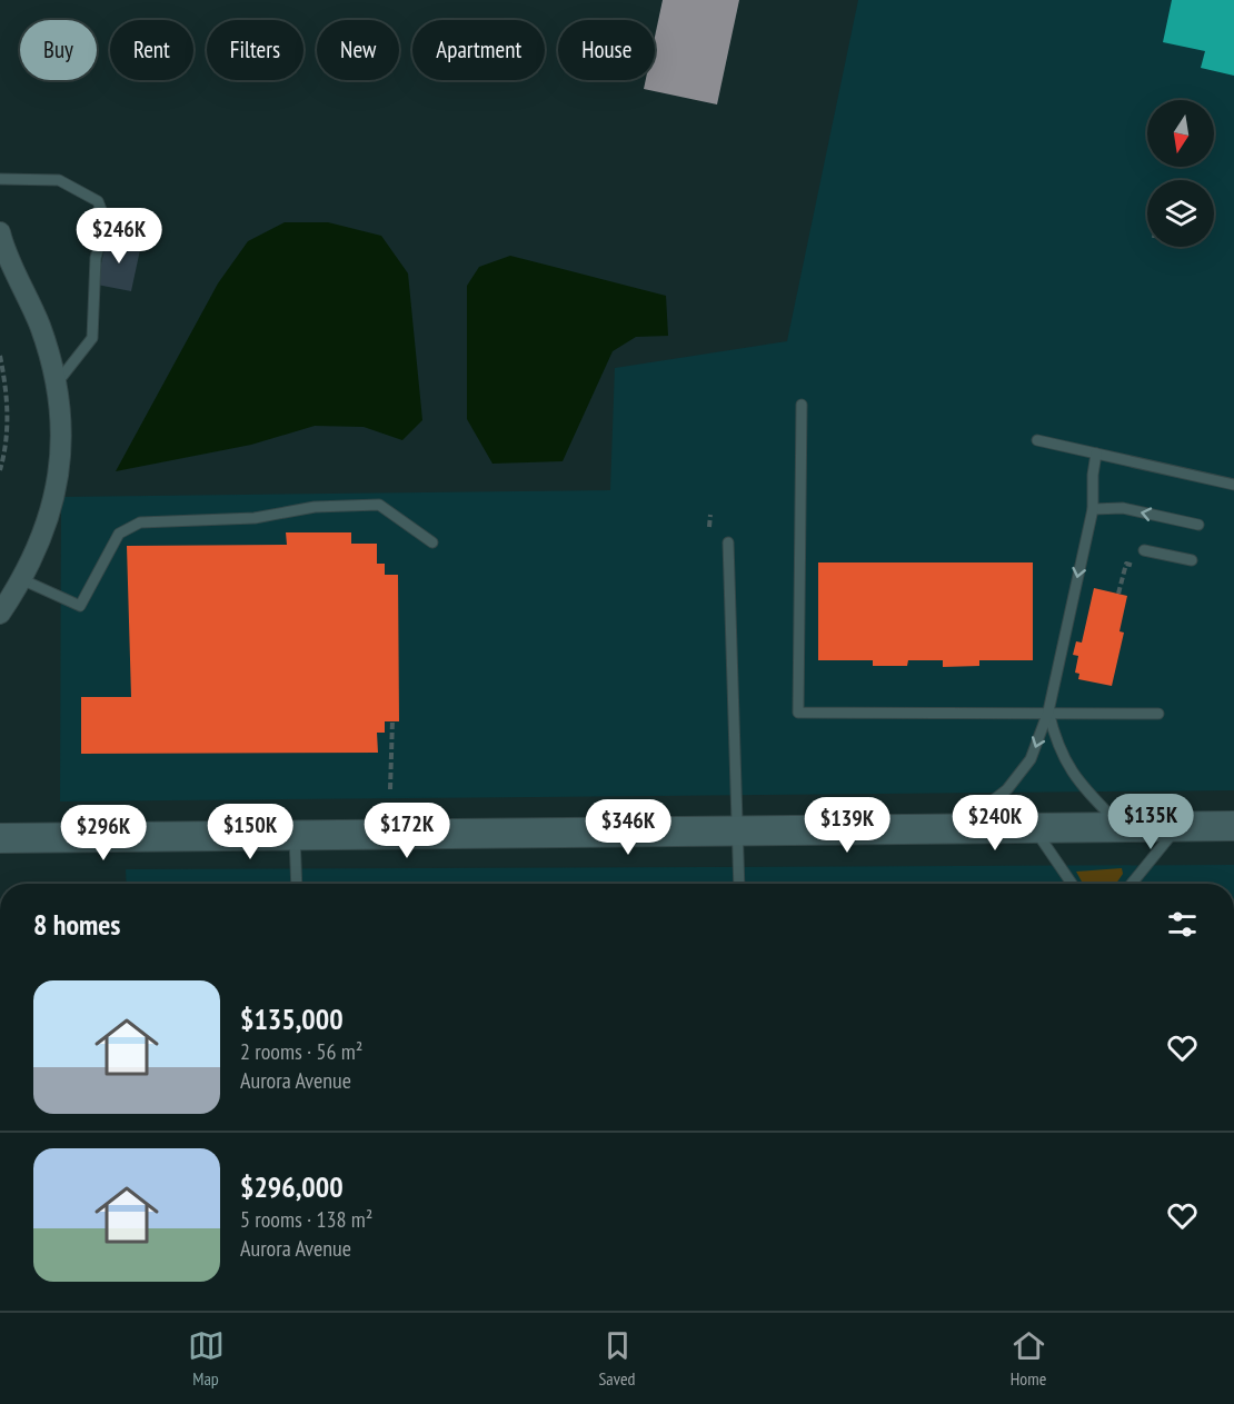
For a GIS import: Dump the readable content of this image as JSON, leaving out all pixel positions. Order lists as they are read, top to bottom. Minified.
{"north":"bottom","page":{"chip":["Buy","Rent","Filters","New","Apartment","House"],"price":["$246K","$135K","$240K","$139K","$346K","$172K","$150K","$296K"],"heading":"8 homes","list":[{"name":"$135,000","note":"2 rooms · 56 m² · Aurora Avenue"},{"name":"$296,000","note":"5 rooms · 138 m² · Aurora Avenue"}],"tabs":["Map","Saved","Home"]}}
